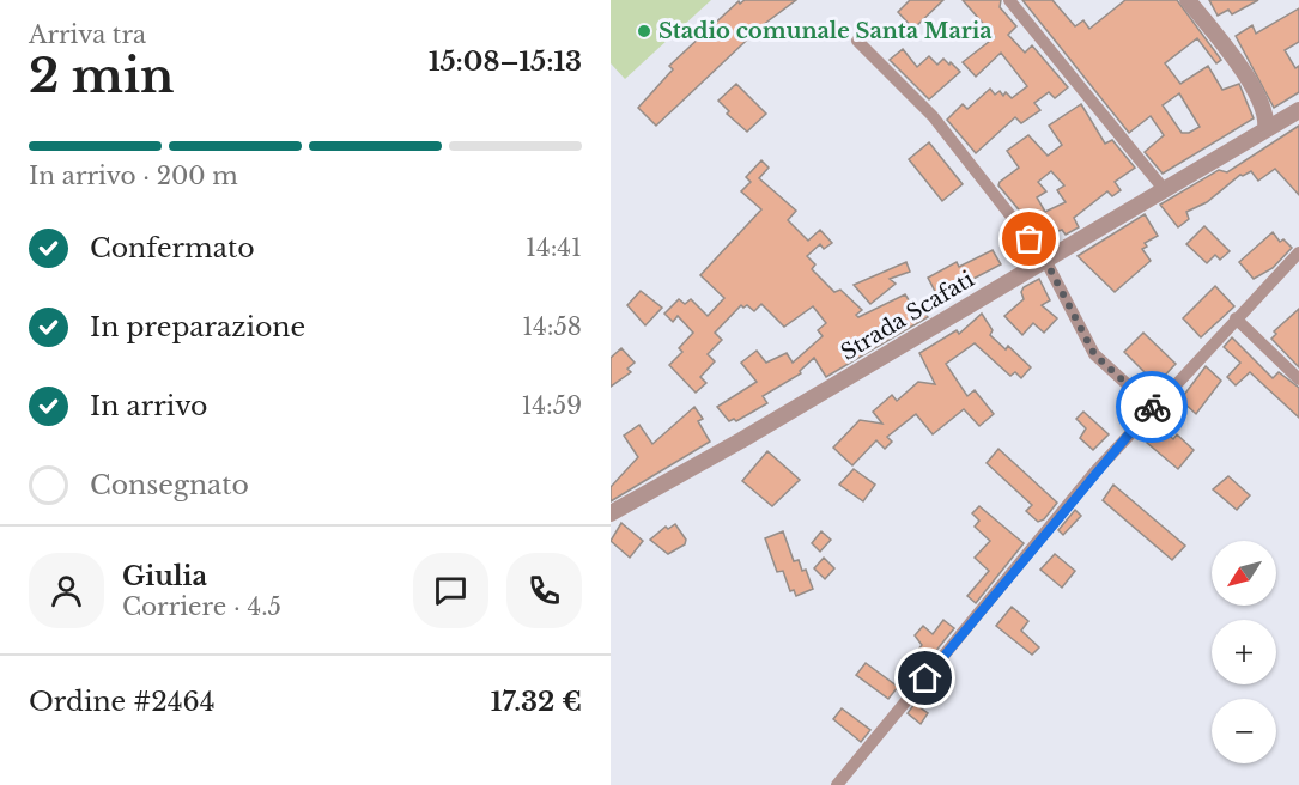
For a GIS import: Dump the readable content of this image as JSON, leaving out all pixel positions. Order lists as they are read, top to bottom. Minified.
{"streets":{"street":["Strada Scafati"]},"places":["Stadio comunale Santa Maria"],"north":"bottom left","page":{"heading":["2 min","Arriva tra","15:08–15:13"],"panel":["Giulia","Corriere · 4.5","Ordine #2464","17.32 €"],"bar":"In arrivo · 200 m","list":[["Confermato","14:41"],["In preparazione","14:58"],["In arrivo","14:59"],"Consegnato"],"map_buttons":["+","−"]}}
